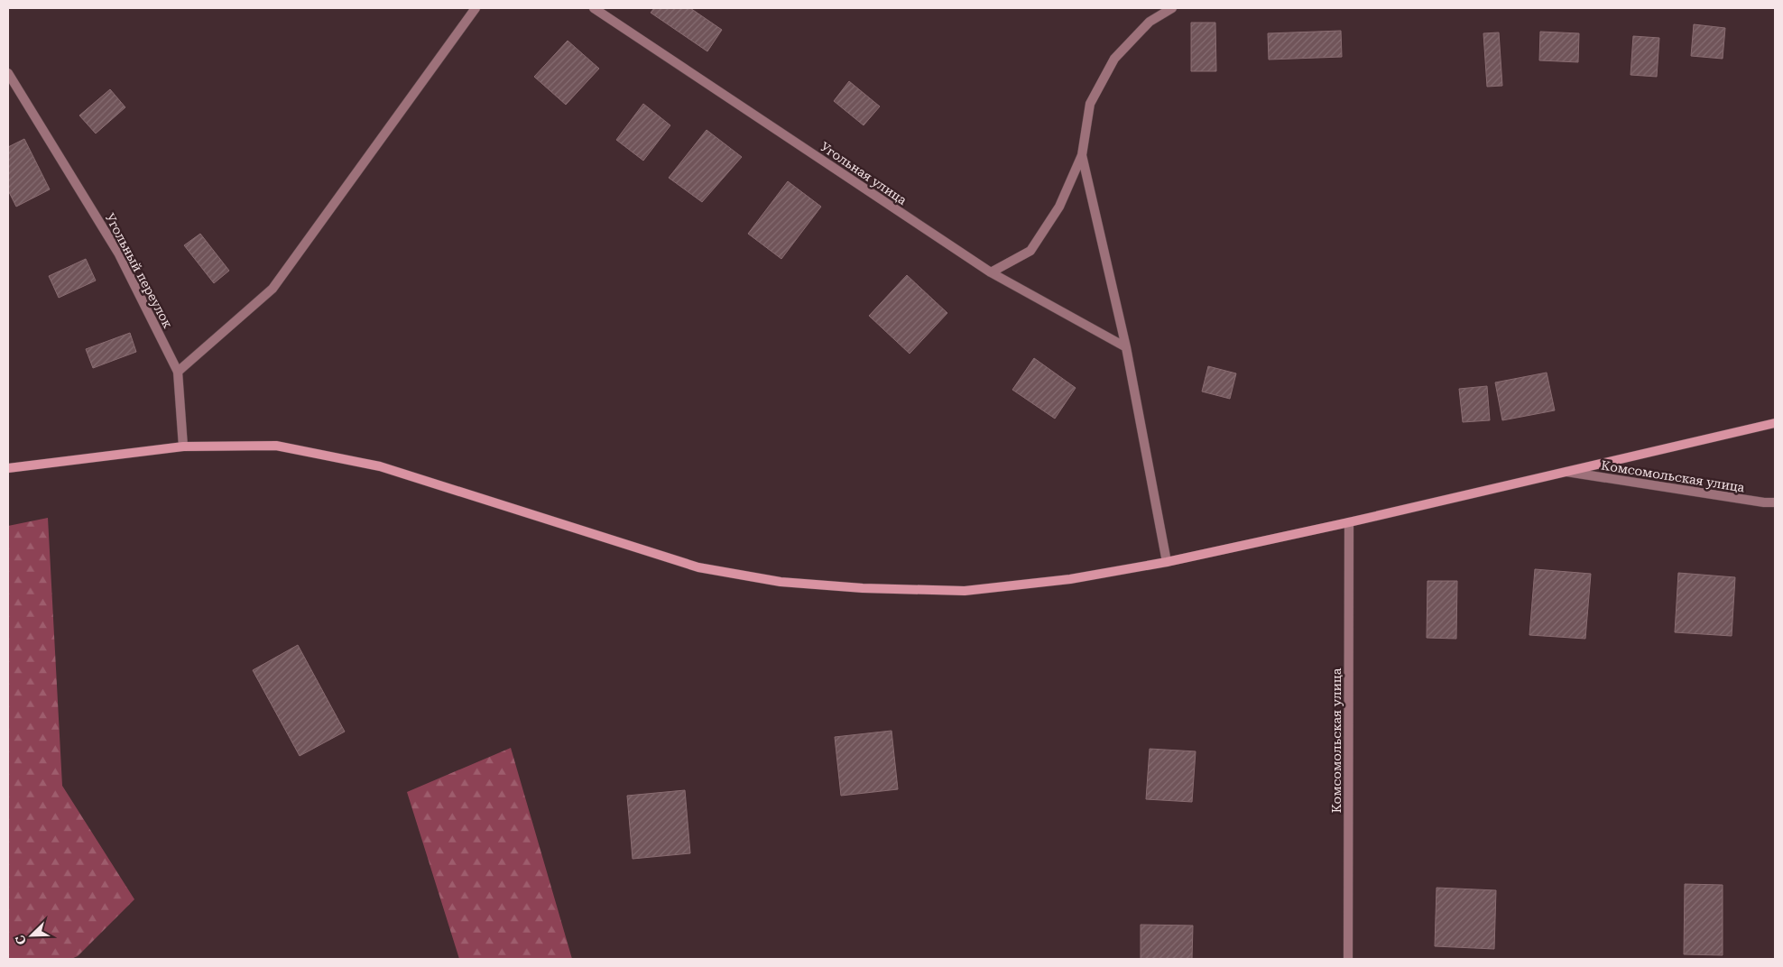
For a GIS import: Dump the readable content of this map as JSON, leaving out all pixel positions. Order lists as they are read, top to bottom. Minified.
{"streets":{"street":["Угольная улица","Угольный переулок","Комсомольская улица"]},"north":"bottom left"}
